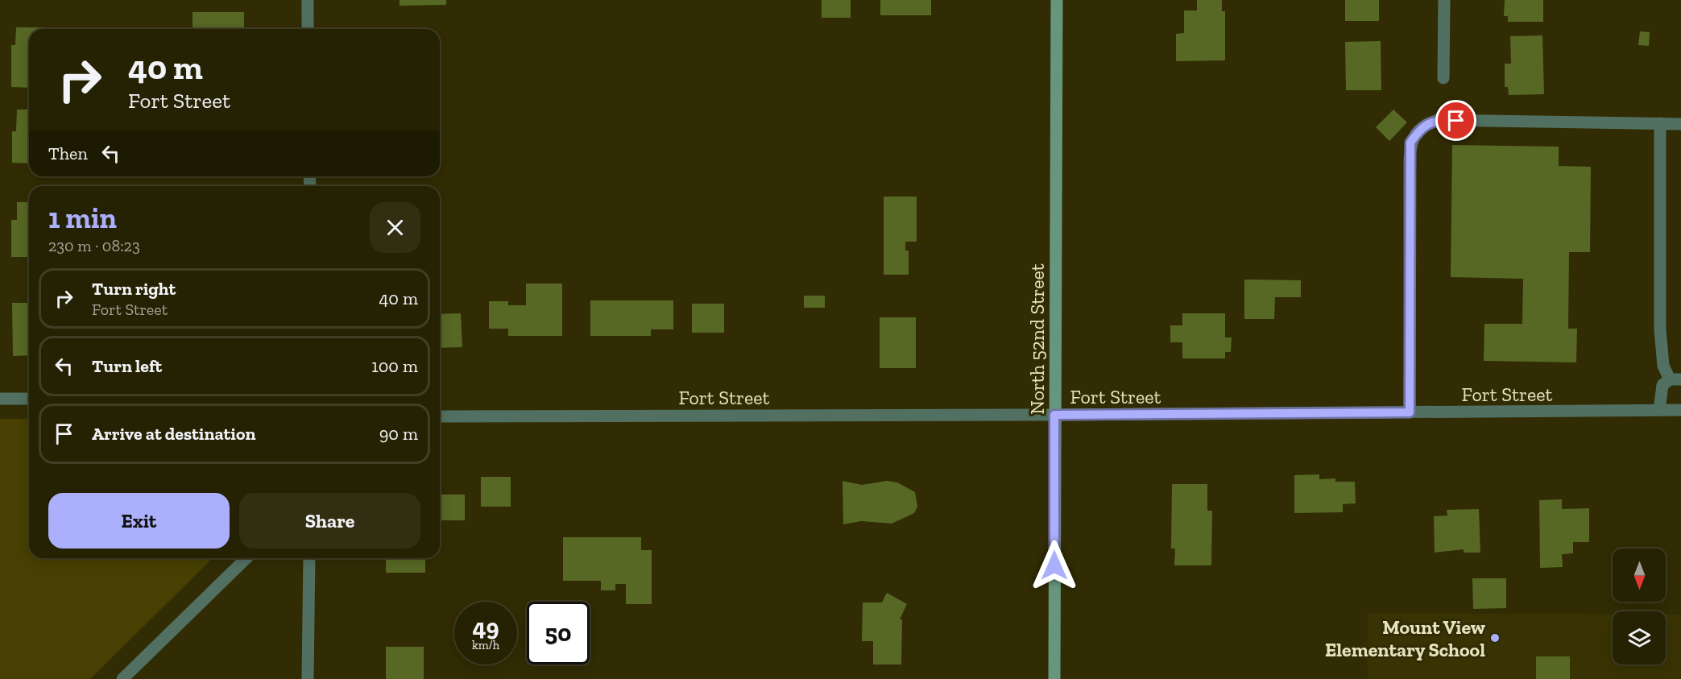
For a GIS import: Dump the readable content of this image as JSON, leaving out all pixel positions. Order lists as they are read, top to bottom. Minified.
{"streets":{"main road":["North 52nd Street"],"street":["Fort Street"]},"crossings":[["North 52nd Street","Fort Street"]],"places":["Mount View Elementary School"],"north":"bottom","page":{"turn":["40 m","Fort Street"],"then":"Then","heading":["1 min","230 m · 08:23"],"list":[{"name":"Turn right","note":"Fort Street","value":"40 m"},{"name":"Turn left","value":"100 m"},{"name":"Arrive at destination","value":"90 m"}],"buttons":["Exit","Share"],"speed":"49 km/h","limit":"50"}}
